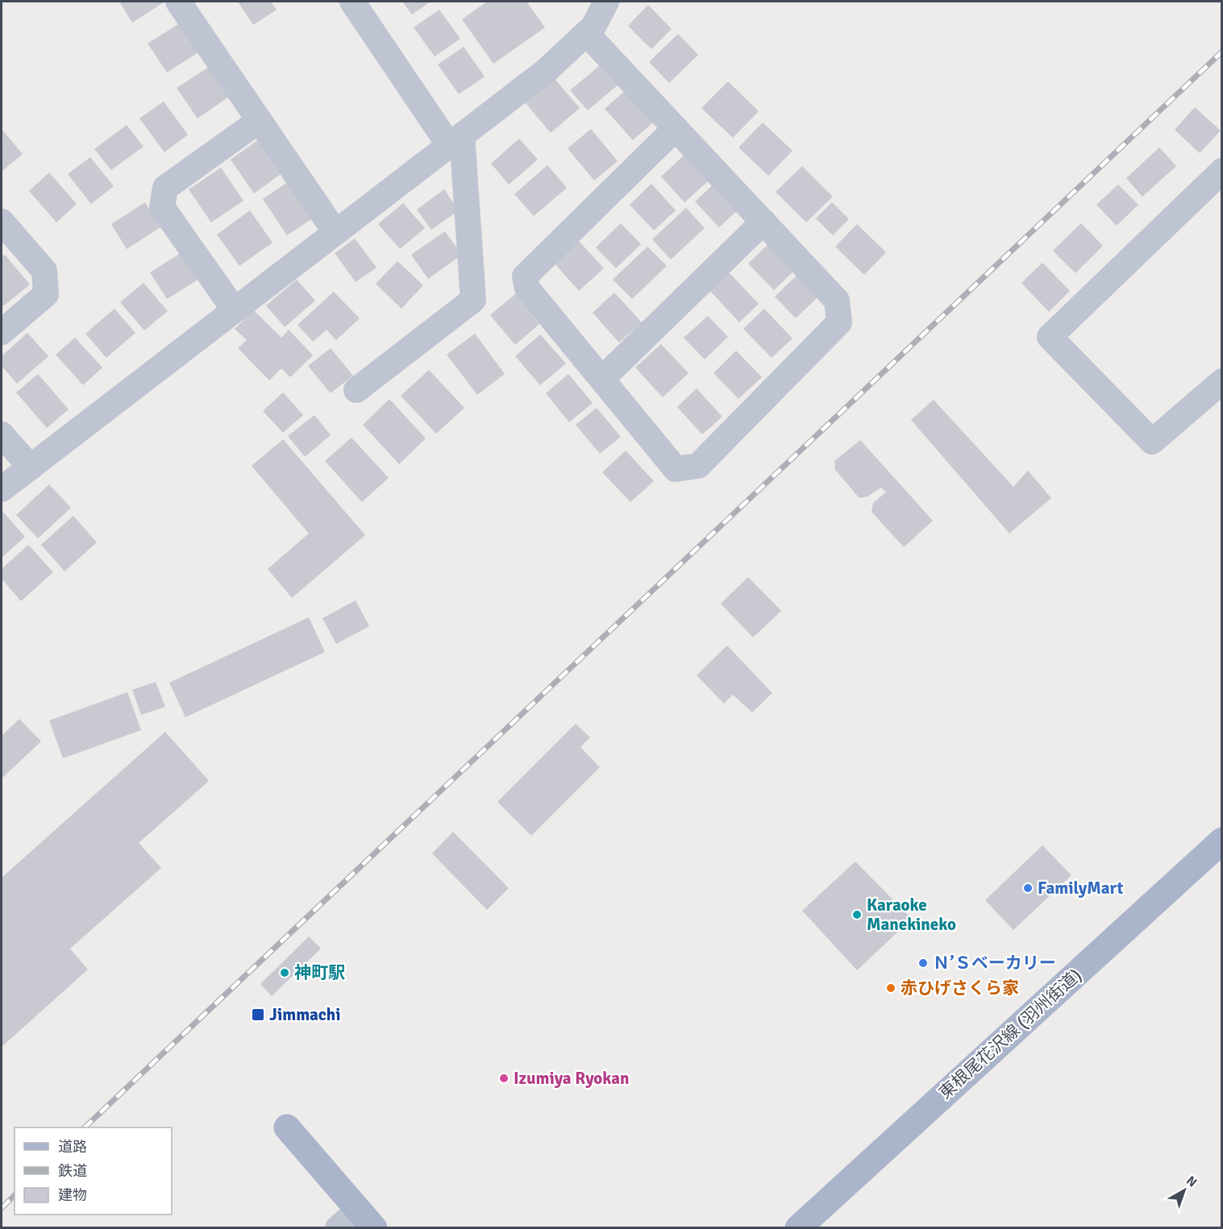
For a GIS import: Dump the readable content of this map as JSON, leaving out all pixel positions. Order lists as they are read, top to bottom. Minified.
{"streets":{"main road":["東根尾花沢線 (羽州街道)"]},"places":{"other":["FamilyMart","Karaoke Manekineko","Ｎ’Ｓベーカリー","神町駅","赤ひげさくら家","Izumiya Ryokan"],"transit":["Jimmachi"]},"legend":["道路","鉄道","建物"],"north":"top right"}
